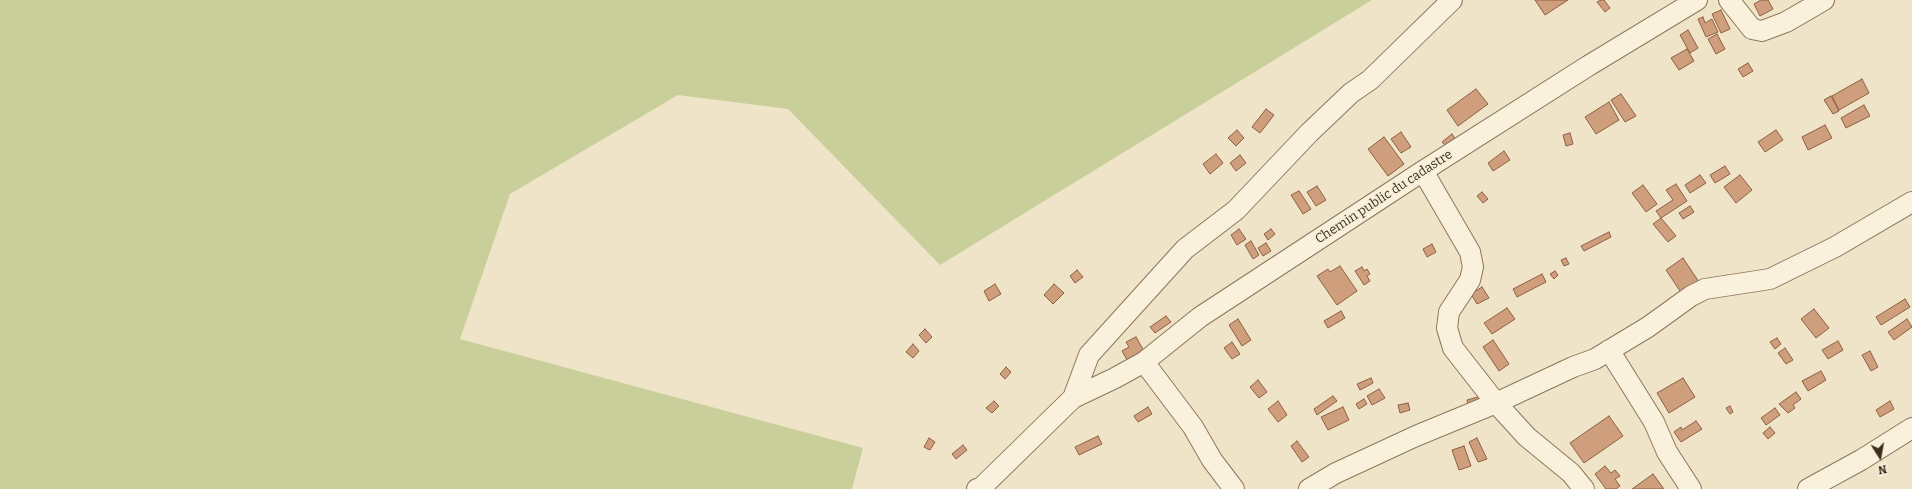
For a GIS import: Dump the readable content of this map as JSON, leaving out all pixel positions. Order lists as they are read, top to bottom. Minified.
{"streets":{"street":["Chemin public du cadastre"]},"north":"bottom"}
